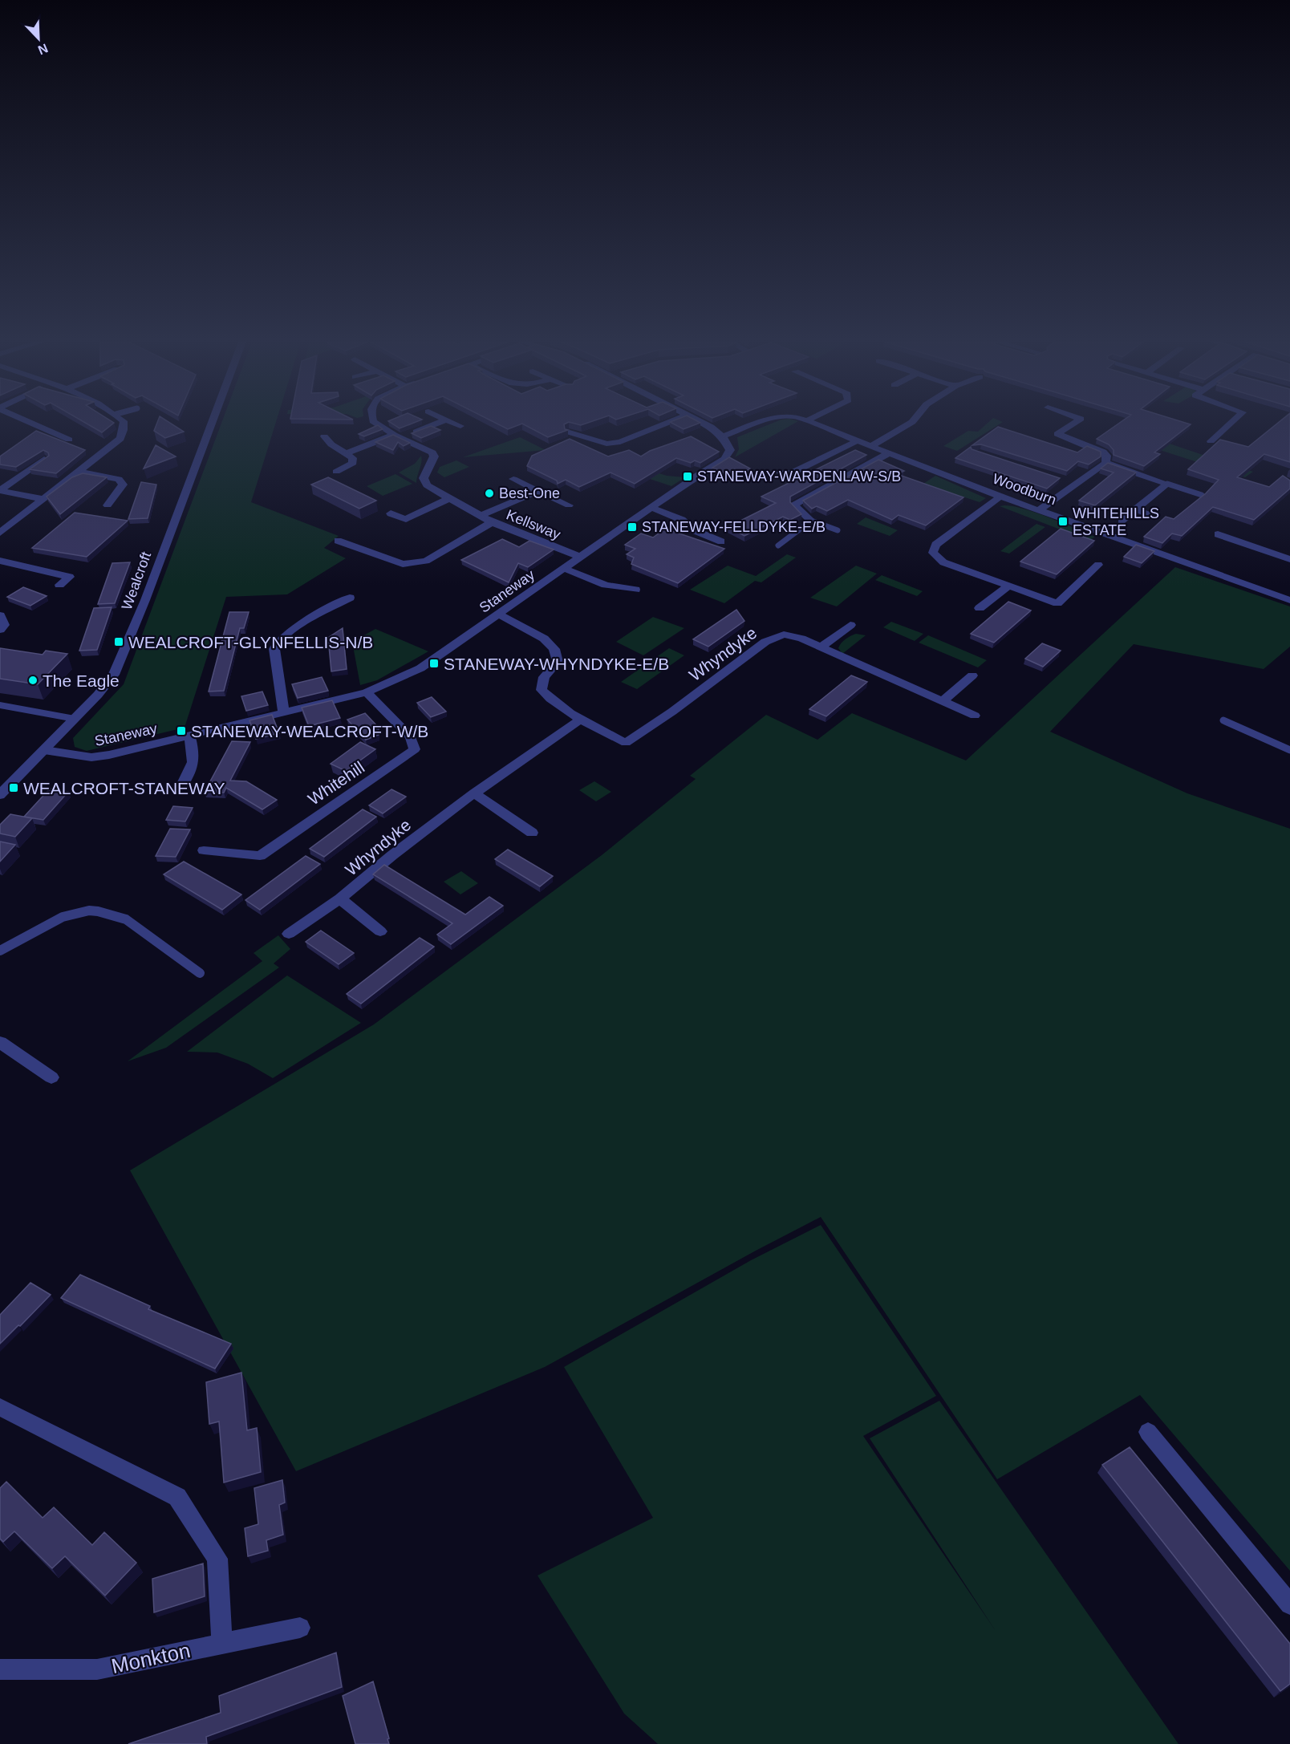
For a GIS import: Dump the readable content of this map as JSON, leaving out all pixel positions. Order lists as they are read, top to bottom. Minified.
{"streets":{"street":["Woodburn","Kellsway","Wealcroft","Staneway","Whyndyke","Whitehill","Monkton"]},"crossings":[["Woodburn","Staneway"],["Kellsway","Staneway"],["Wealcroft","Staneway"],["Staneway","Whyndyke"],["Staneway","Whitehill"]],"places":{"transit":["STANEWAY-WARDENLAW-S/B","WHITEHILLS ESTATE","STANEWAY-FELLDYKE-E/B","WEALCROFT-GLYNFELLIS-N/B","STANEWAY-WHYNDYKE-E/B","STANEWAY-WEALCROFT-W/B","WEALCROFT-STANEWAY"],"other":["Best-One","The Eagle"]},"north":"bottom right"}
